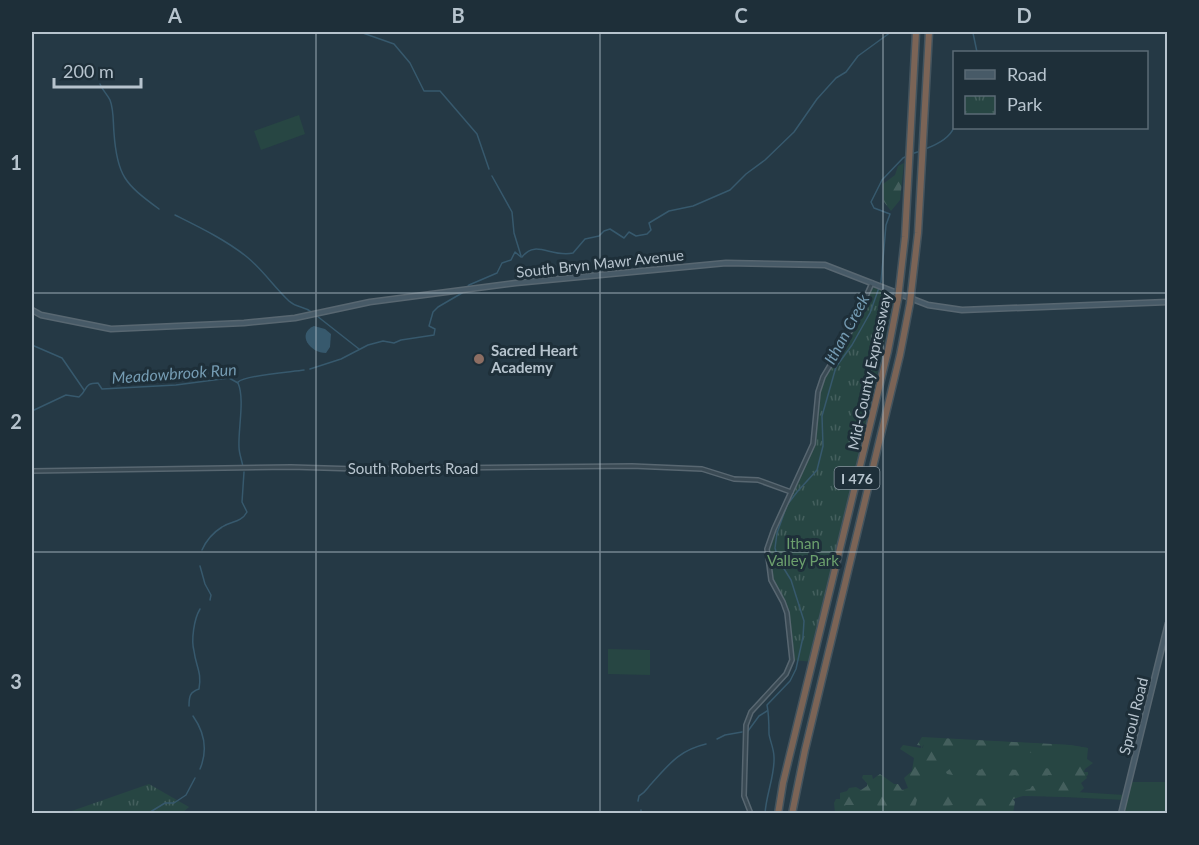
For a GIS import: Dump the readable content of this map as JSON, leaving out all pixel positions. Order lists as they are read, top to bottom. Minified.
{"streets":{"highway":["Mid-County Expressway","I 476"],"main road":["South Bryn Mawr Avenue","Sproul Road"],"street":["South Roberts Road"]},"water":["Ithan Creek","Meadowbrook Run"],"parks":["Ithan Valley Park"],"places":["Sacred Heart Academy"],"legend":["Road","Park"],"scale_bar":"200 m","grid":{"columns":["A","B","C","D"],"rows":["1","2","3"]}}
